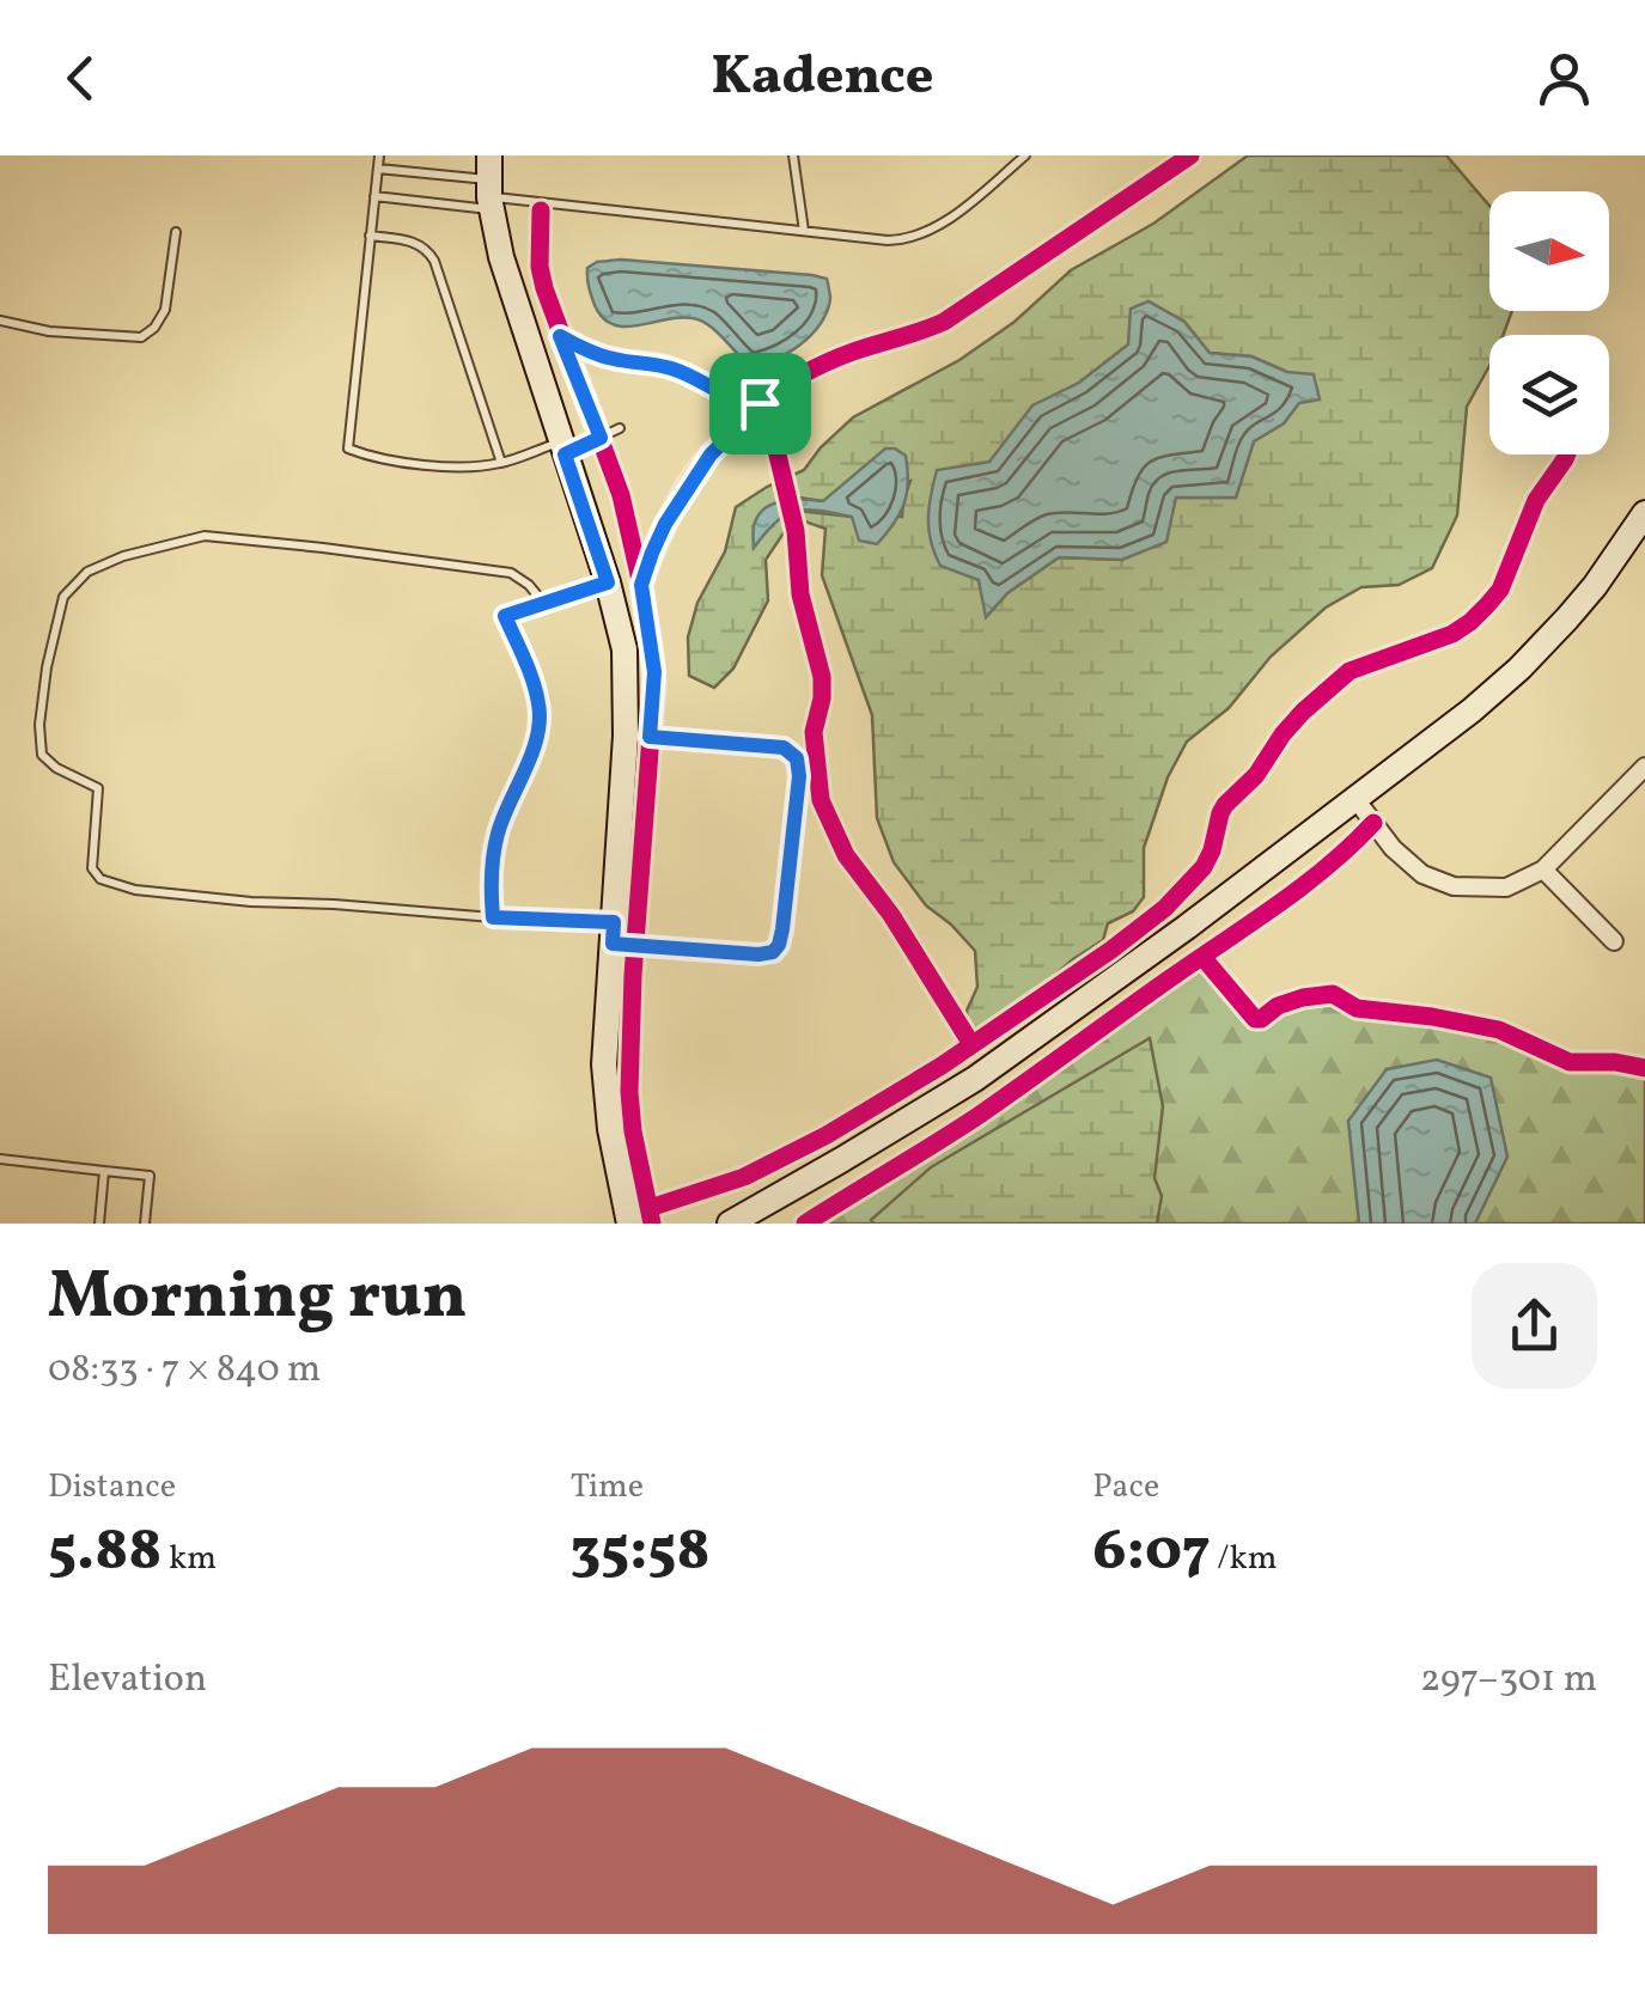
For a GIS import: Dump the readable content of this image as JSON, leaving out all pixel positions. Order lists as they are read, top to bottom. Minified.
{"north":"right","page":{"header":"Kadence","heading":["Morning run","08:33 · 7 × 840 m"],"stats":[["Distance","5.88 km"],["Time","35:58"],["Pace","6:07 /km"]],"chart":["Elevation","297–301 m"]}}
